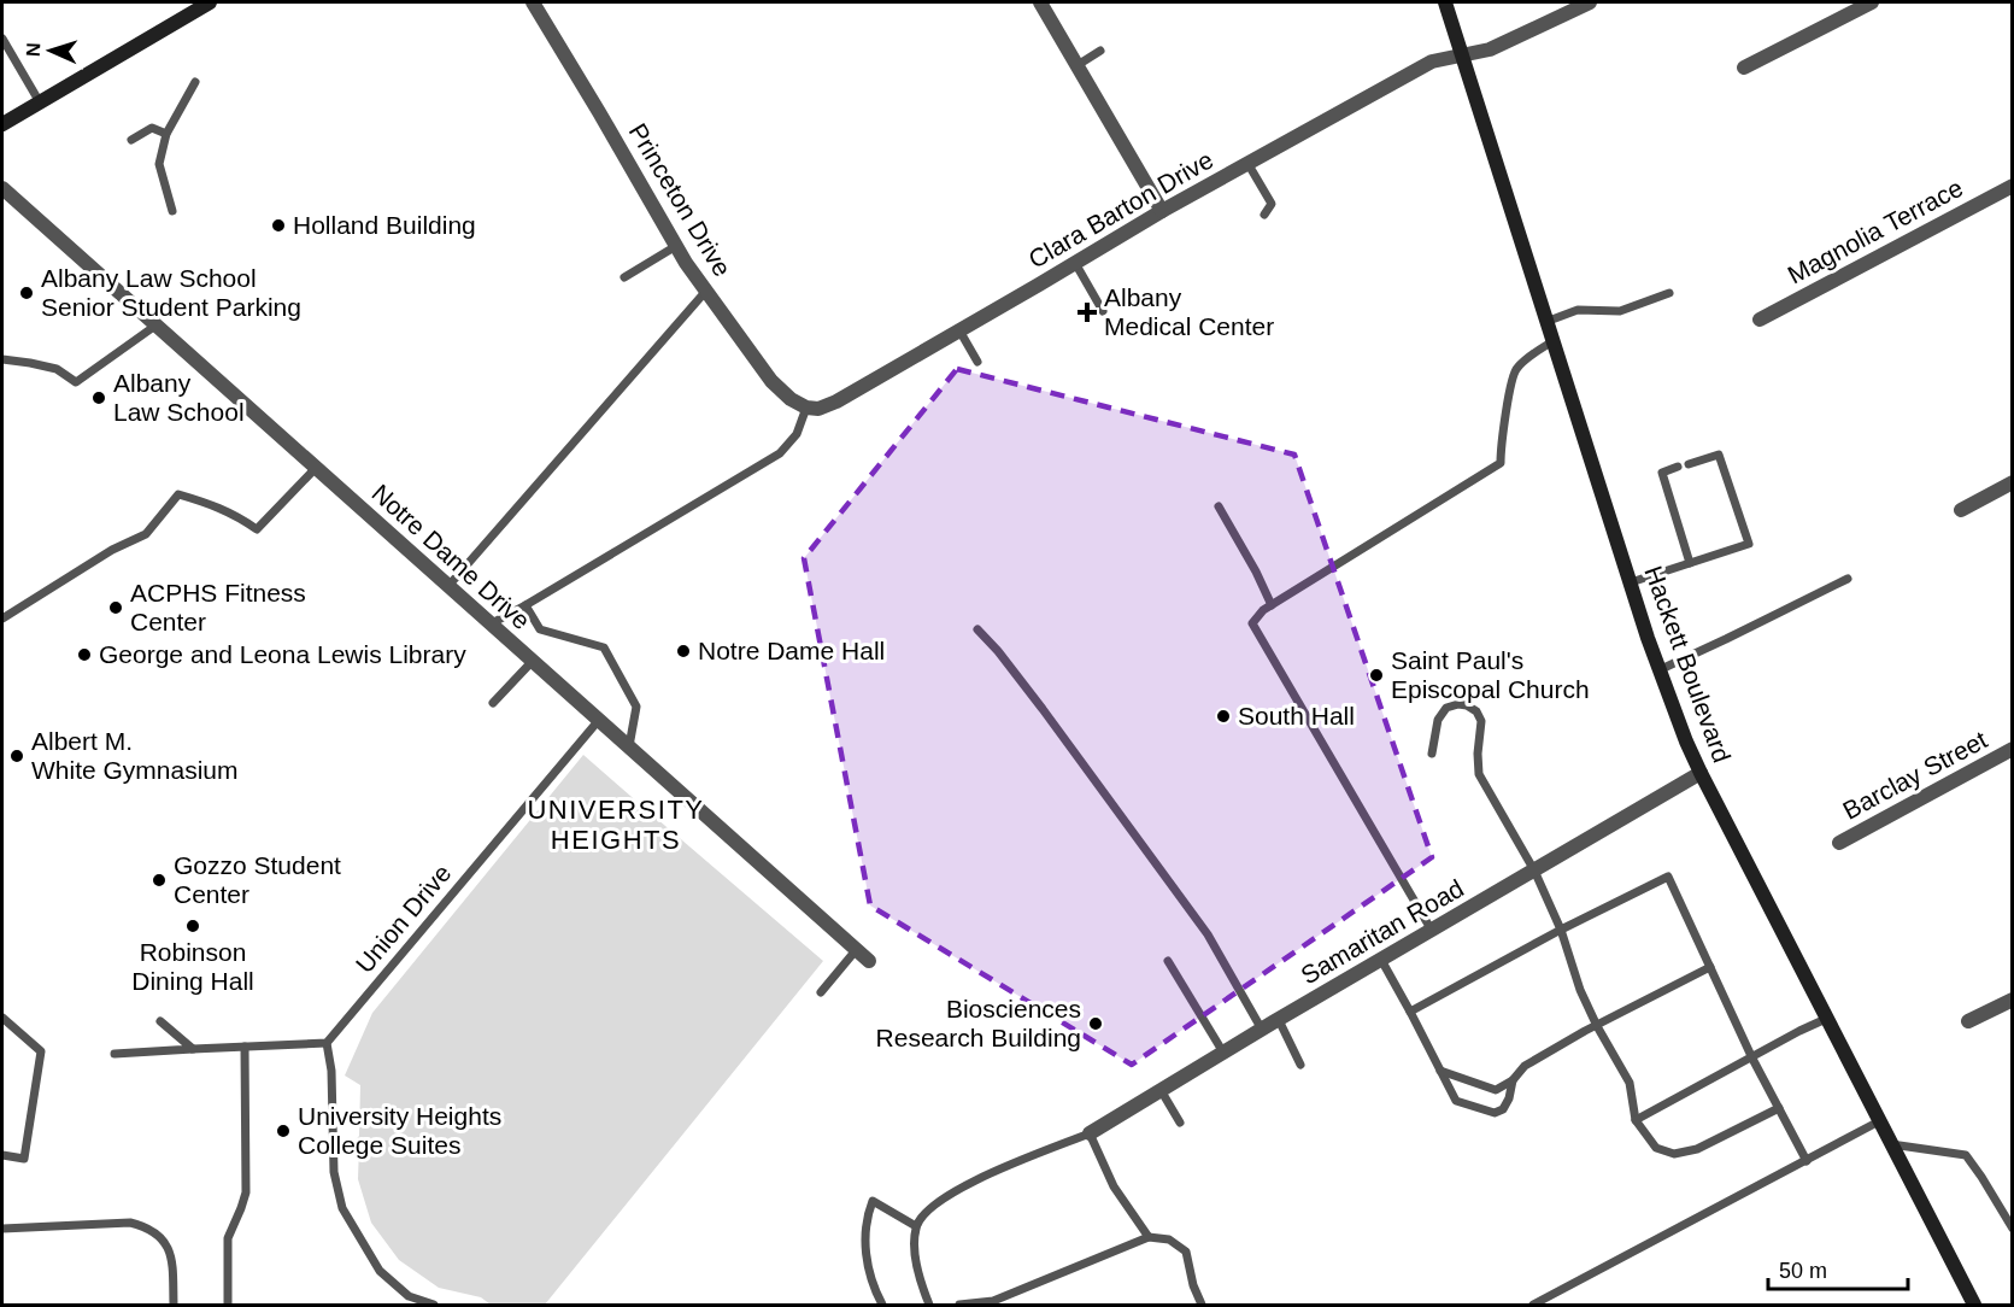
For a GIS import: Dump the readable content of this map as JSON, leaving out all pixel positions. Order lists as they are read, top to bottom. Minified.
{"streets":{"street":["Princeton Drive","Clara Barton Drive","Magnolia Terrace","Notre Dame Drive","Hackett Boulevard","Barclay Street","Samaritan Road"],"lane":["Union Drive"]},"crossings":[["Princeton Drive","Clara Barton Drive"],["Clara Barton Drive","Hackett Boulevard"],["Notre Dame Drive","Union Drive"],["Hackett Boulevard","Samaritan Road"]],"districts":["UNIVERSITY HEIGHTS"],"places":{"other":["Holland Building","Albany Law School Senior Student Parking","Albany Law School","ACPHS Fitness Center","Notre Dame Hall","George and Leona Lewis Library","Saint Paul's Episcopal Church","South Hall","Albert M. White Gymnasium","Gozzo Student Center","Robinson Dining Hall","Biosciences Research Building","University Heights College Suites"],"health":["Albany Medical Center"]},"scale_bar":"50 m","north":"left"}
